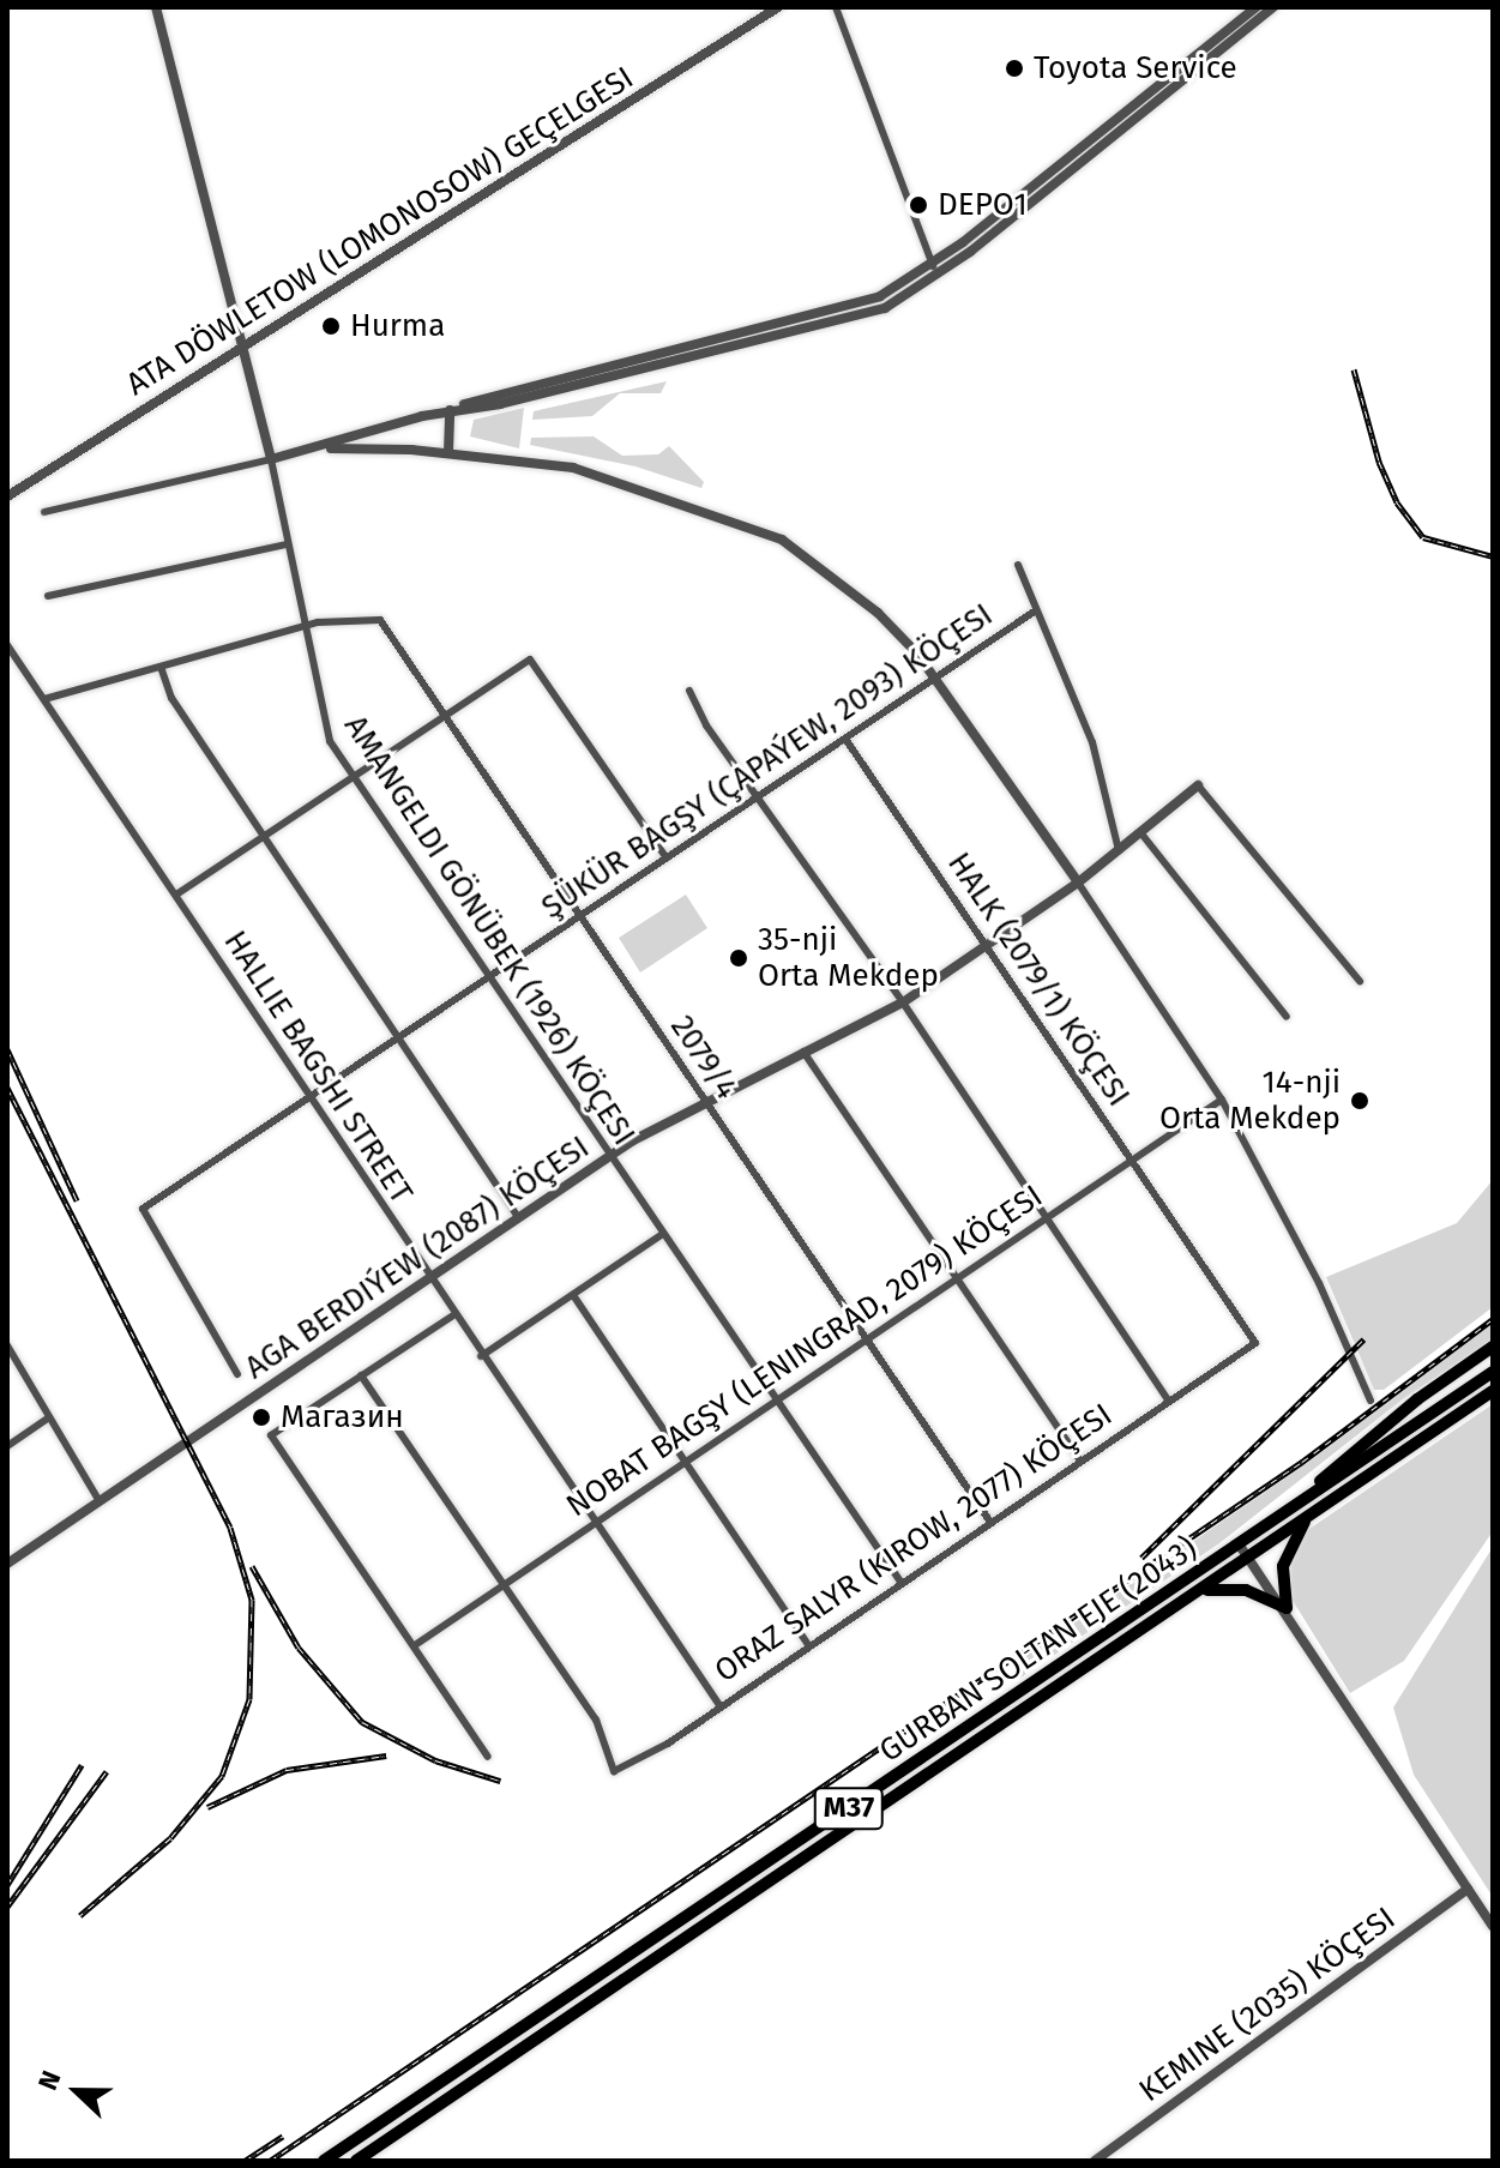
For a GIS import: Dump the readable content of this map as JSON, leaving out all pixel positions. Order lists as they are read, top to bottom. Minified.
{"streets":{"highway":["GURBAN SOLTAN EJE (2043)","M37"],"street":["ATA DÖWLETOW (LOMONOSOW) GEÇELGESI","ŞÜKÜR BAGŞY (ÇAPAÝEW, 2093) KÖÇESI","AMANGELDI GÖNÜBEK (1926) KÖÇESI","HALK (2079/1) KÖÇESI","2079/4","HALLIE BAGSHI STREET","AGA BERDIÝEW (2087) KÖÇESI","NOBAT BAGŞY (LENINGRAD, 2079) KÖÇESI","ORAZ SALYR (KIROW, 2077) KÖÇESI","KEMINE (2035) KÖÇESI"]},"crossings":[["ATA DÖWLETOW (LOMONOSOW) GEÇELGESI","AMANGELDI GÖNÜBEK (1926) KÖÇESI"],["ŞÜKÜR BAGŞY (ÇAPAÝEW, 2093) KÖÇESI","AMANGELDI GÖNÜBEK (1926) KÖÇESI"],["ŞÜKÜR BAGŞY (ÇAPAÝEW, 2093) KÖÇESI","HALK (2079/1) KÖÇESI"],["ŞÜKÜR BAGŞY (ÇAPAÝEW, 2093) KÖÇESI","2079/4"],["ŞÜKÜR BAGŞY (ÇAPAÝEW, 2093) KÖÇESI","HALLIE BAGSHI STREET"],["AMANGELDI GÖNÜBEK (1926) KÖÇESI","2079/4"],["AMANGELDI GÖNÜBEK (1926) KÖÇESI","AGA BERDIÝEW (2087) KÖÇESI"],["AMANGELDI GÖNÜBEK (1926) KÖÇESI","NOBAT BAGŞY (LENINGRAD, 2079) KÖÇESI"],["AMANGELDI GÖNÜBEK (1926) KÖÇESI","ORAZ SALYR (KIROW, 2077) KÖÇESI"],["HALK (2079/1) KÖÇESI","AGA BERDIÝEW (2087) KÖÇESI"],["HALK (2079/1) KÖÇESI","NOBAT BAGŞY (LENINGRAD, 2079) KÖÇESI"],["HALK (2079/1) KÖÇESI","ORAZ SALYR (KIROW, 2077) KÖÇESI"],["2079/4","AGA BERDIÝEW (2087) KÖÇESI"],["2079/4","NOBAT BAGŞY (LENINGRAD, 2079) KÖÇESI"],["2079/4","ORAZ SALYR (KIROW, 2077) KÖÇESI"],["HALLIE BAGSHI STREET","AGA BERDIÝEW (2087) KÖÇESI"],["HALLIE BAGSHI STREET","NOBAT BAGŞY (LENINGRAD, 2079) KÖÇESI"],["HALLIE BAGSHI STREET","ORAZ SALYR (KIROW, 2077) KÖÇESI"],["NOBAT BAGŞY (LENINGRAD, 2079) KÖÇESI","ORAZ SALYR (KIROW, 2077) KÖÇESI"]],"places":["Toyota Service","DEPO1","Hurma","35-nji Orta Mekdep","14-nji Orta Mekdep","Магазин"],"north":"left"}
